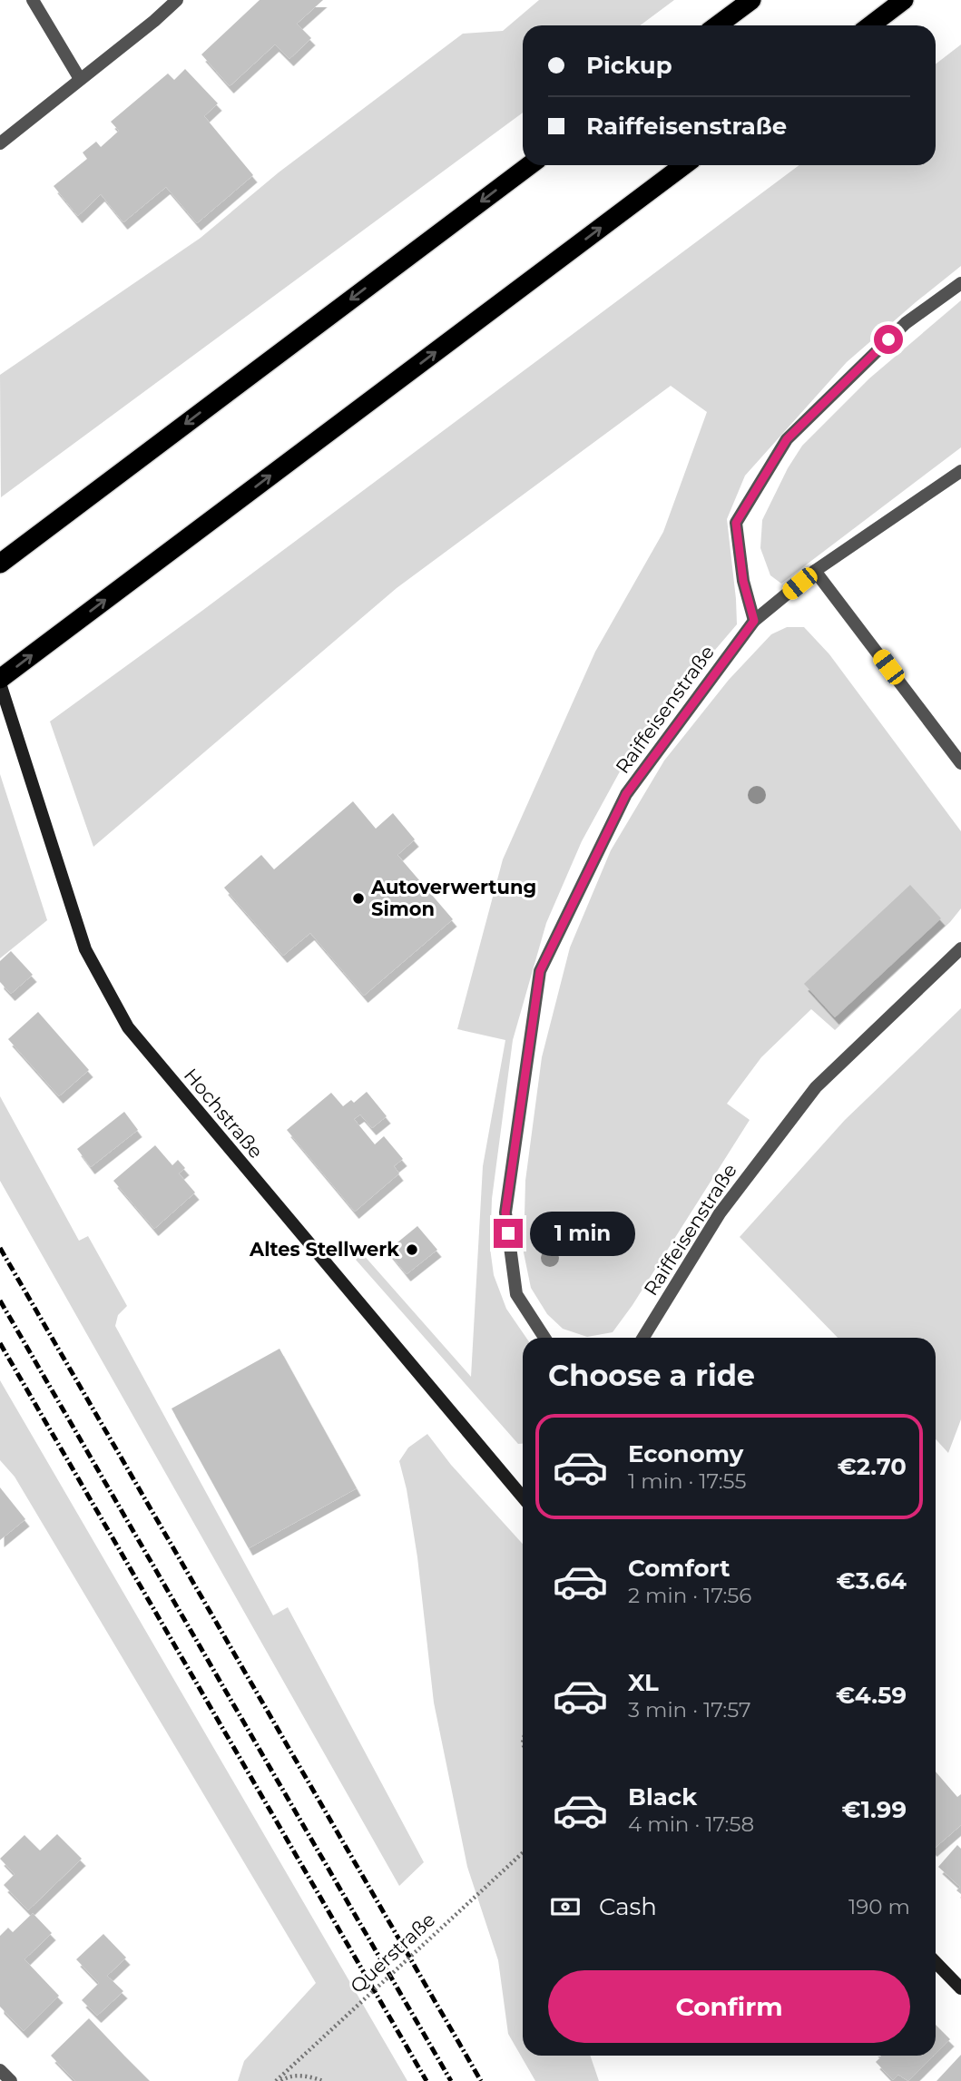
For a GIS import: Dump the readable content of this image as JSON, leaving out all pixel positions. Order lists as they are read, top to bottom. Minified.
{"streets":{"street":["Raiffeisenstraße","Hochstraße"],"path":["Querstraße"]},"places":["Autoverwertung Simon","Altes Stellwerk"],"page":{"banner":["Pickup","Raiffeisenstraße"],"bubble":"1 min","heading":"Choose a ride","list":[{"name":"Economy","note":"1 min · 17:55","value":"€2.70"},{"name":"Comfort","note":"2 min · 17:56","value":"€3.64"},{"name":"XL","note":"3 min · 17:57","value":"€4.59"},{"name":"Black","note":"4 min · 17:58","value":"€1.99"}],"pay":["Cash","190 m"],"buttons":"Confirm"}}
